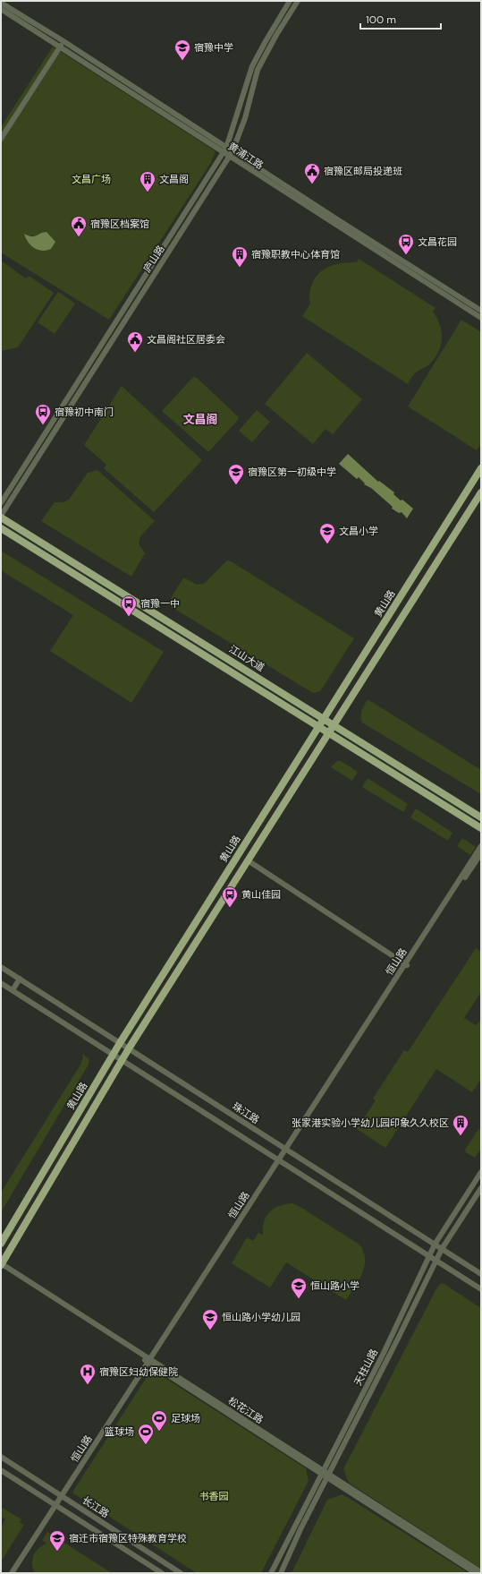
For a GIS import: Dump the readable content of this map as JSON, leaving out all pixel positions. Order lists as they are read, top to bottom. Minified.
{"streets":{"main road":["黄山路","江山大道"],"street":["黄浦江路","庐山路","恒山路","珠江路","天柱山路","松花江路","长江路"]},"crossings":[["黄浦江路","庐山路"],["庐山路","江山大道"],["黄山路","江山大道"],["黄山路","珠江路"],["黄山路","松花江路"],["恒山路","珠江路"],["恒山路","松花江路"],["恒山路","长江路"],["珠江路","天柱山路"],["天柱山路","松花江路"]],"districts":["文昌阁"],"parks":["文昌广场","书香园"],"places":{"school or university":["宿豫中学","宿豫区第一初级中学","文昌小学","恒山路小学","恒山路小学幼儿园","宿迁市宿豫区特殊教育学校"],"public building":["宿豫区邮局投递班","宿豫区档案馆","文昌阁社区居委会"],"building":["文昌阁","宿豫职教中心体育馆","张家港实验小学幼儿园印象久久校区"],"bus stop":["文昌花园","宿豫初中南门","宿豫一中","黄山佳园"],"hospital":["宿豫区妇幼保健院"],"sports":["足球场","篮球场"]},"scale_bar":"100 m"}
